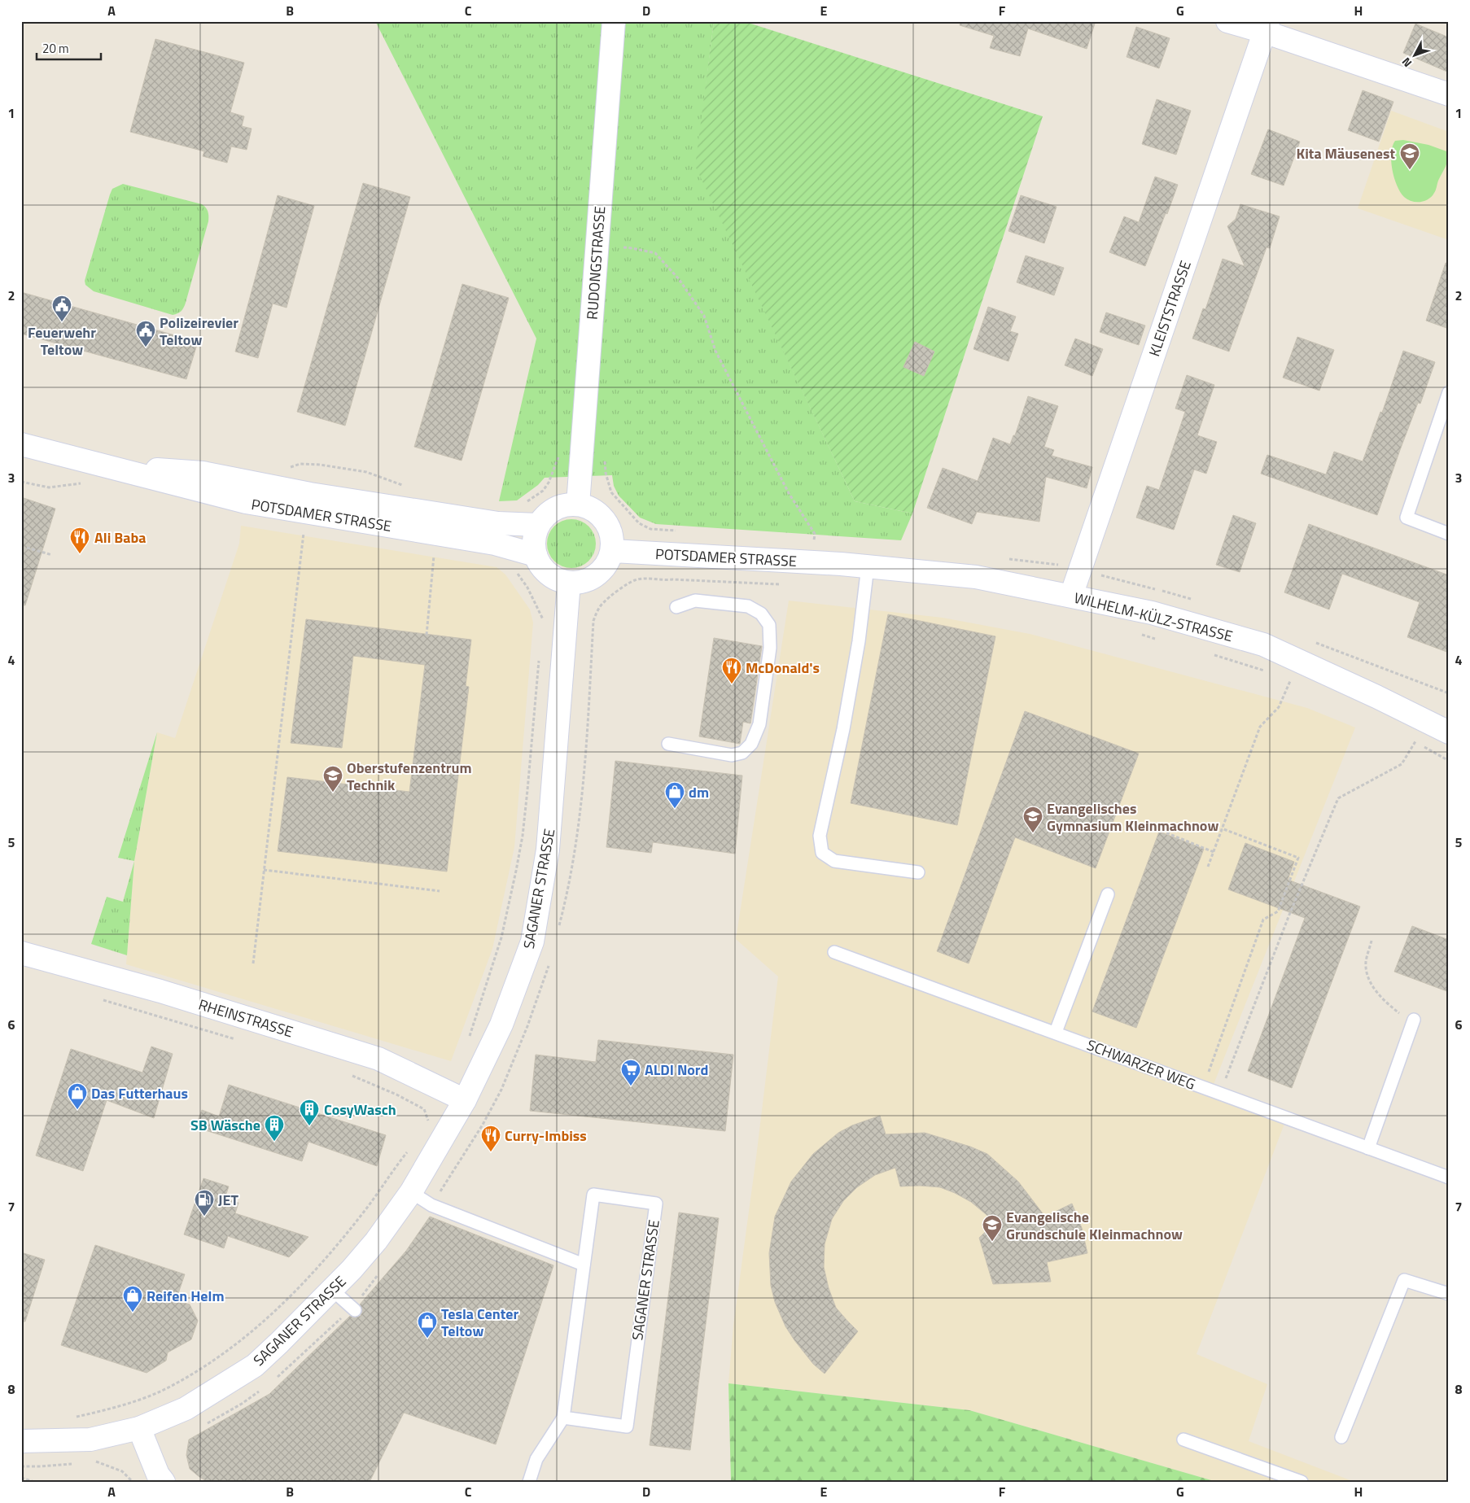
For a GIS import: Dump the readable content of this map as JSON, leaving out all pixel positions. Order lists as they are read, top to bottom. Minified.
{"streets":{"street":["RUDONGSTRASSE","KLEISTSTRASSE","POTSDAMER STRASSE","WILHELM-KÜLZ-STRASSE","SAGANER STRASSE","RHEINSTRASSE"],"lane":["SCHWARZER WEG"]},"crossings":[["RUDONGSTRASSE","POTSDAMER STRASSE"],["RUDONGSTRASSE","SAGANER STRASSE"],["KLEISTSTRASSE","WILHELM-KÜLZ-STRASSE"],["POTSDAMER STRASSE","WILHELM-KÜLZ-STRASSE"],["POTSDAMER STRASSE","SAGANER STRASSE"],["SAGANER STRASSE","RHEINSTRASSE"]],"places":{"school or university":["Kita Mäusenest","Oberstufenzentrum Technik","Evangelisches Gymnasium Kleinmachnow","Evangelische Grundschule Kleinmachnow"],"public building":["Feuerwehr Teltow","Polizeirevier Teltow"],"restaurant":["Ali Baba","McDonald's","Curry-Imbiss"],"shop":["dm","Das Futterhaus","Reifen Helm","Tesla Center Teltow"],"supermarket":["ALDI Nord"],"building":["CosyWasch","SB Wäsche"],"fuel station":["JET"]},"scale_bar":"20 m","north":"bottom left","grid":{"columns":["A","B","C","D","E","F","G","H"],"rows":["1","2","3","4","5","6","7","8"]}}
